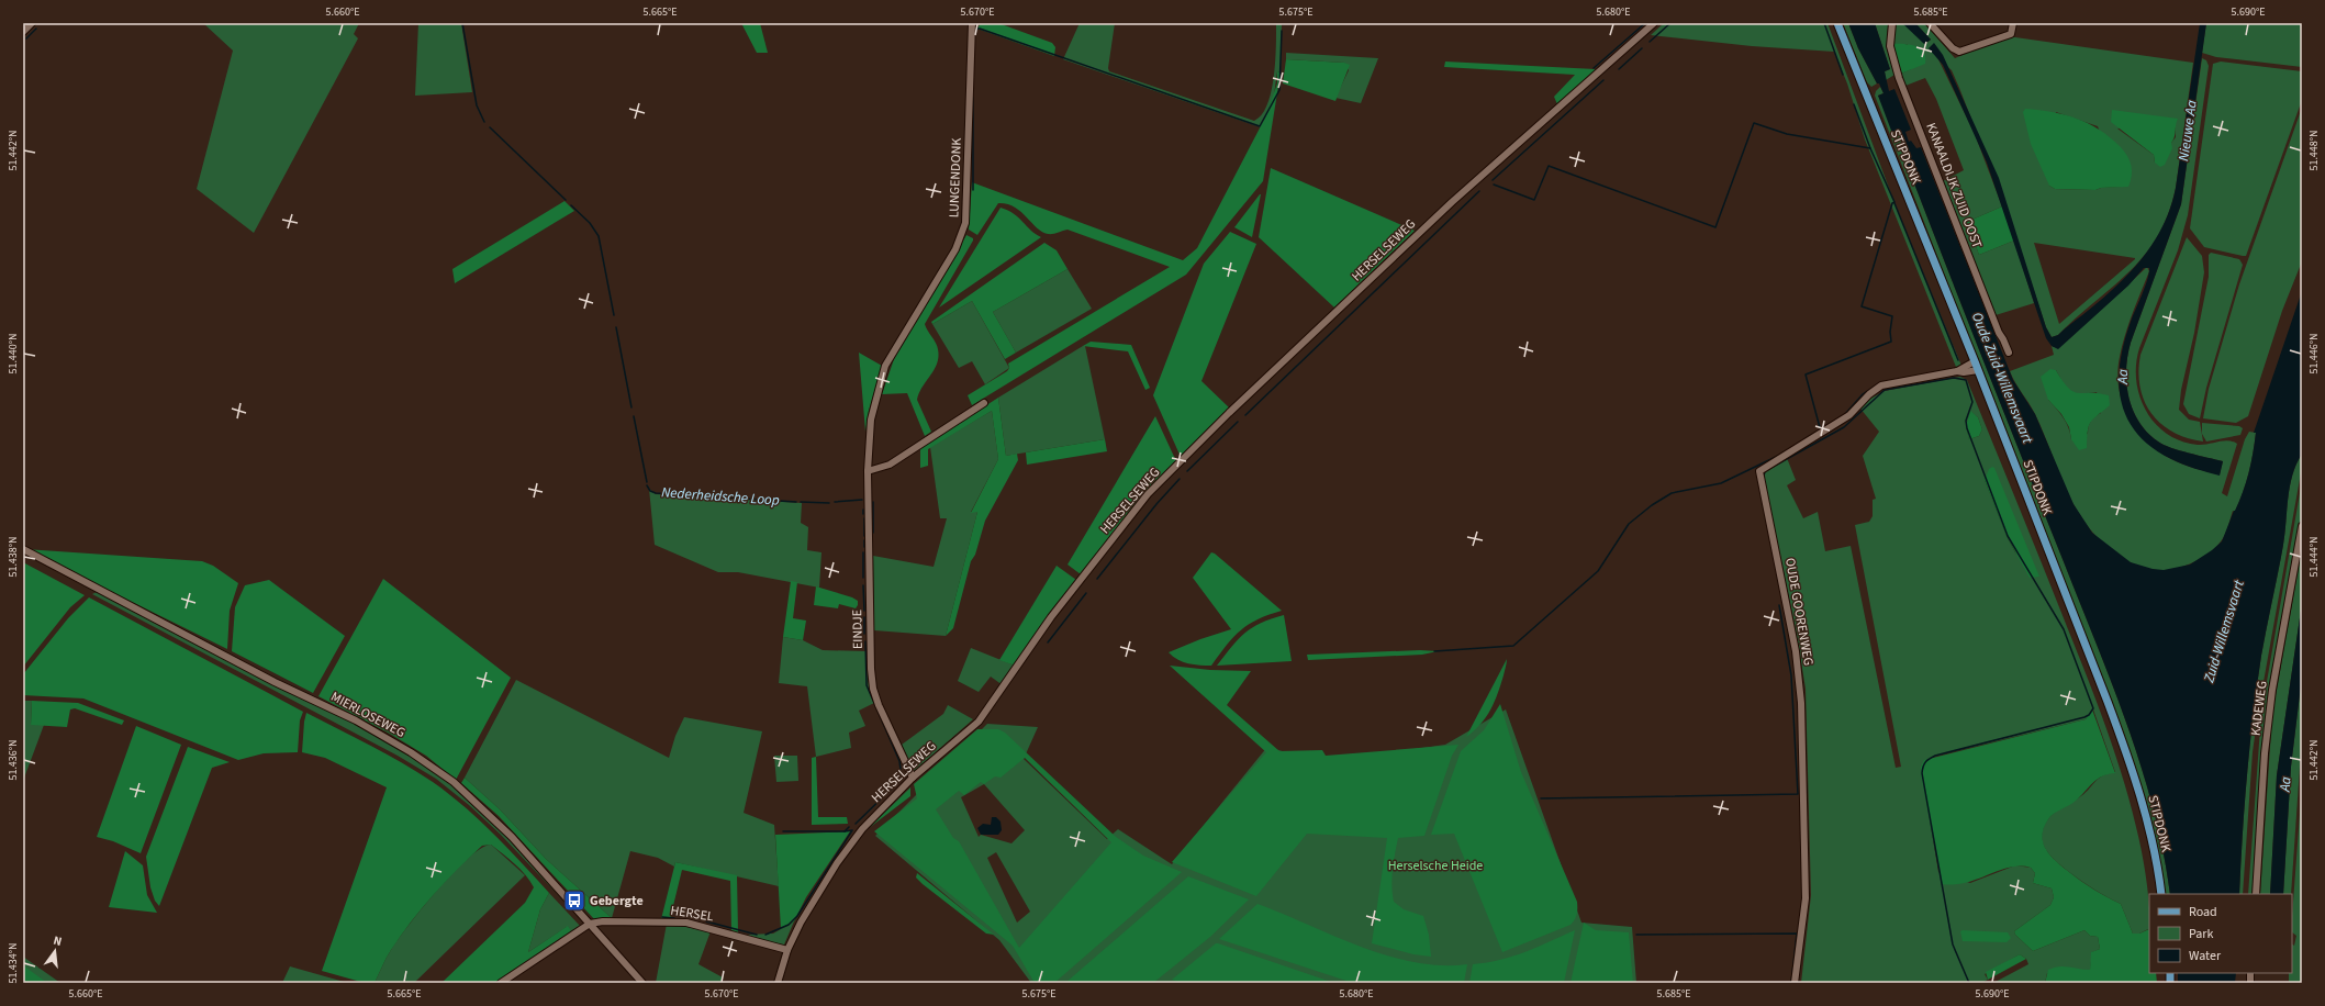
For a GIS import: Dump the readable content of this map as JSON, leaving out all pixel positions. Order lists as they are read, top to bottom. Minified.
{"streets":{"main road":["STIPDONK"],"street":["LUNGENDONK","KANAALDIJK ZUID OOST","HERSELSEWEG","OUDE GOORENWEG","EINDJE","KADEWEG","MIERLOSEWEG","HERSEL"]},"crossings":[["STIPDONK","OUDE GOORENWEG"],["LUNGENDONK","EINDJE"],["HERSELSEWEG","EINDJE"],["HERSELSEWEG","HERSEL"],["MIERLOSEWEG","HERSEL"]],"water":["Nieuwe Aa","Aa","Oude Zuid-Willemsvaart","Nederheidsche Loop","Zuid-Willemsvaart"],"parks":["Herselsche Heide"],"places":{"bus stop":["Gebergte"]},"legend":["Road","Park","Water"],"north":"top","coordinates":["5.660°E","5.665°E","5.670°E","5.675°E","5.680°E","5.685°E","5.690°E","51.442°N","51.448°N","51.440°N","51.446°N","51.438°N","51.444°N","51.436°N","51.434°N"]}
